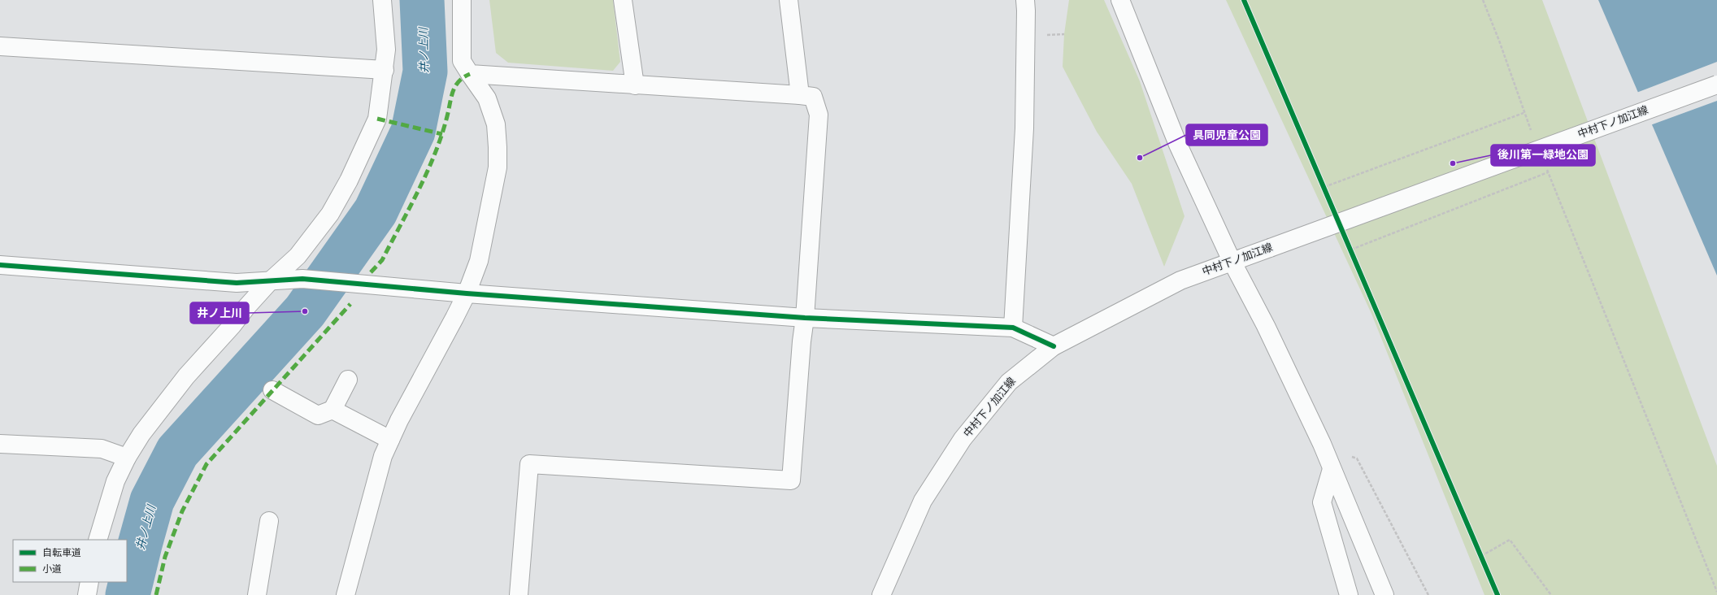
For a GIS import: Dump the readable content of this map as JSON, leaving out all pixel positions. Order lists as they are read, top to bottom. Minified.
{"streets":{"street":["中村下ノ加江線"]},"water":["井ノ上川"],"places":["具同児童公園","後川第一緑地公園","井ノ上川"],"legend":["自転車道","小道"]}
